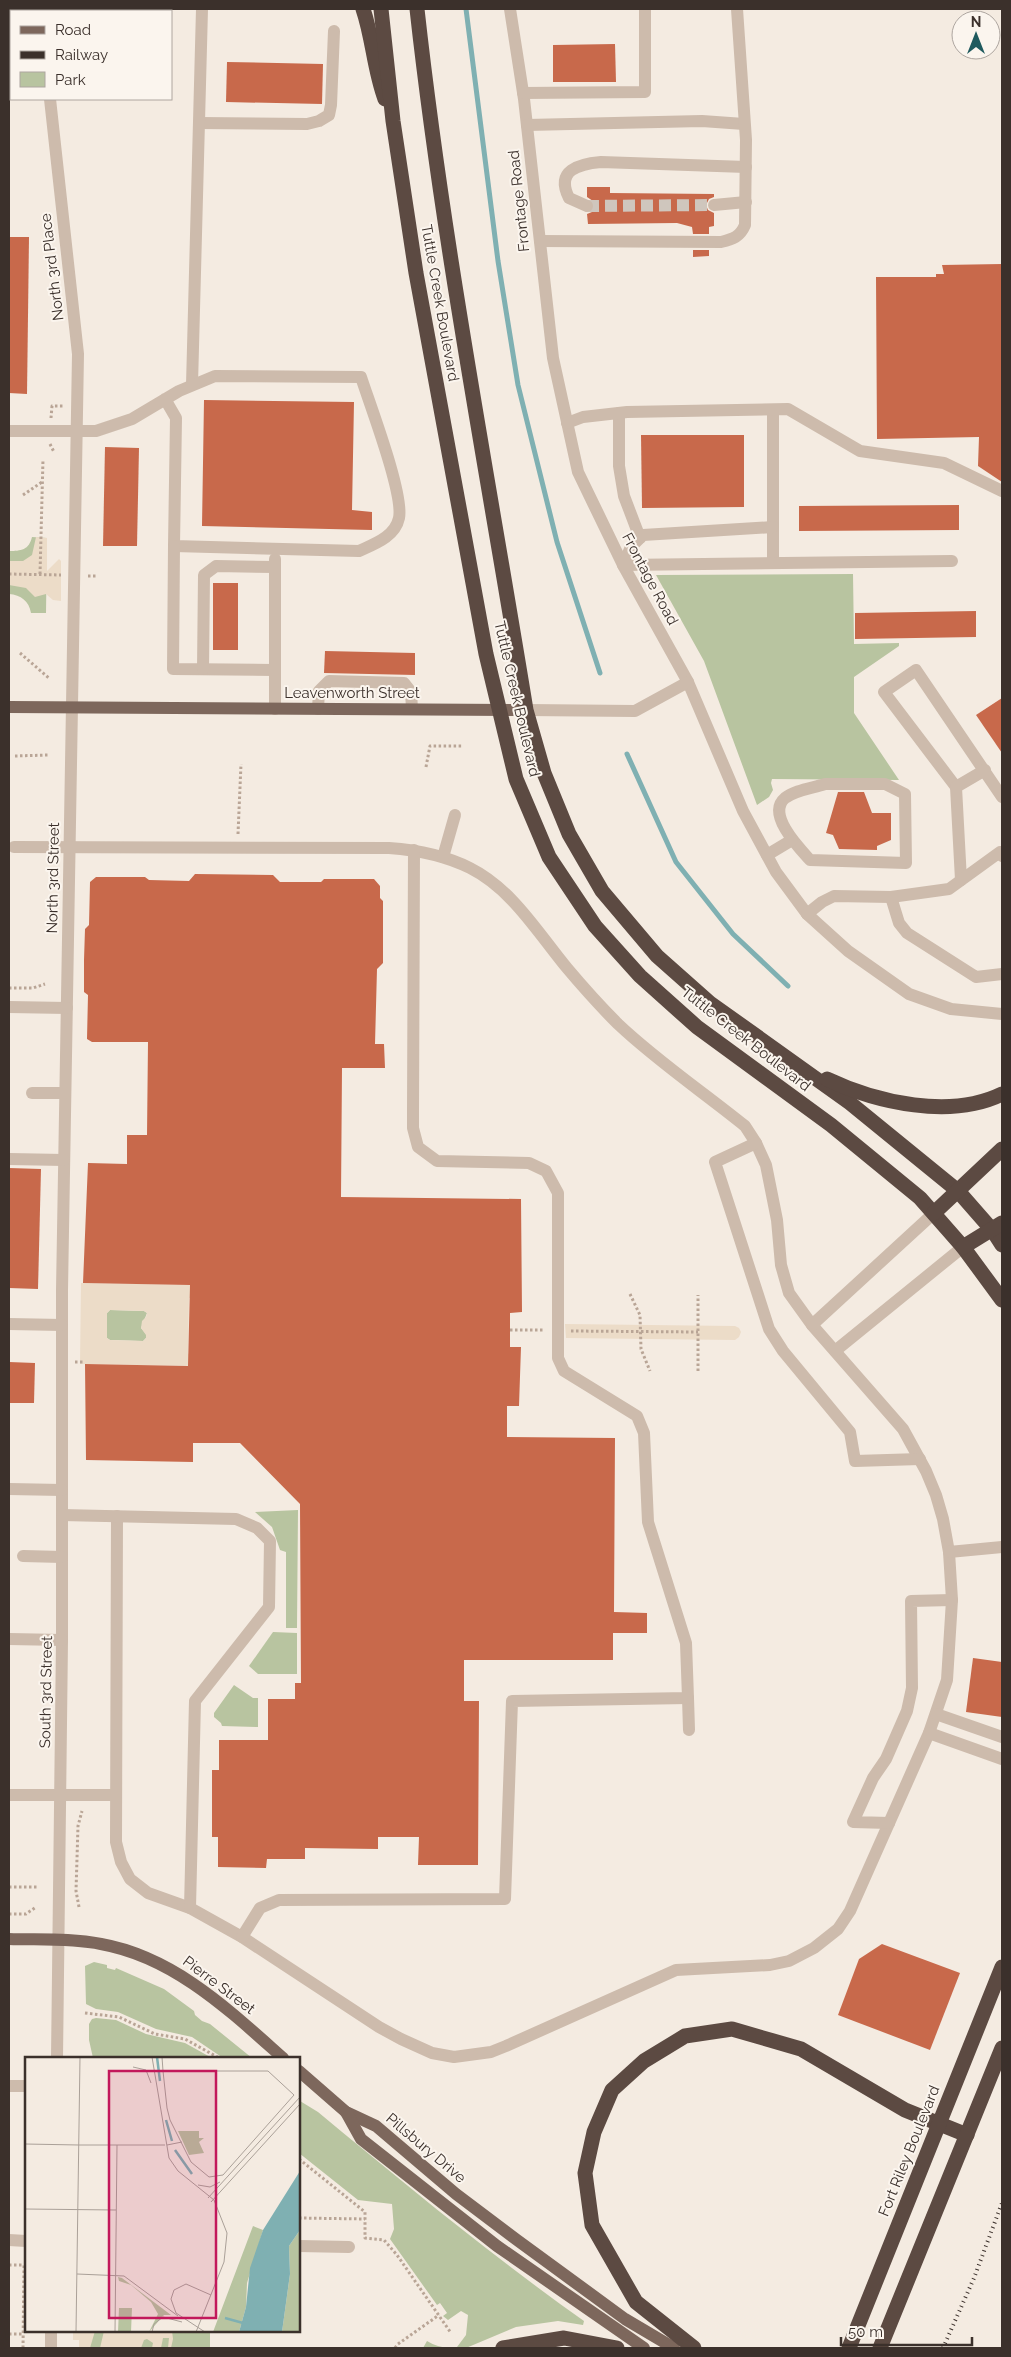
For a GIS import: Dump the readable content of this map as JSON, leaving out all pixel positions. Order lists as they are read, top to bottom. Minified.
{"streets":{"highway":["Tuttle Creek Boulevard","Fort Riley Boulevard"],"main road":["Leavenworth Street","Pierre Street","Pillsbury Drive"],"street":["Frontage Road","North 3rd Place","North 3rd Street","South 3rd Street"]},"crossings":[["Frontage Road","Leavenworth Street"],["North 3rd Place","North 3rd Street"],["Tuttle Creek Boulevard","Leavenworth Street"],["Leavenworth Street","North 3rd Street"],["North 3rd Street","South 3rd Street"],["South 3rd Street","Pierre Street"]],"legend":["Road","Railway","Park"],"scale_bar":"50 m","north":"top"}
